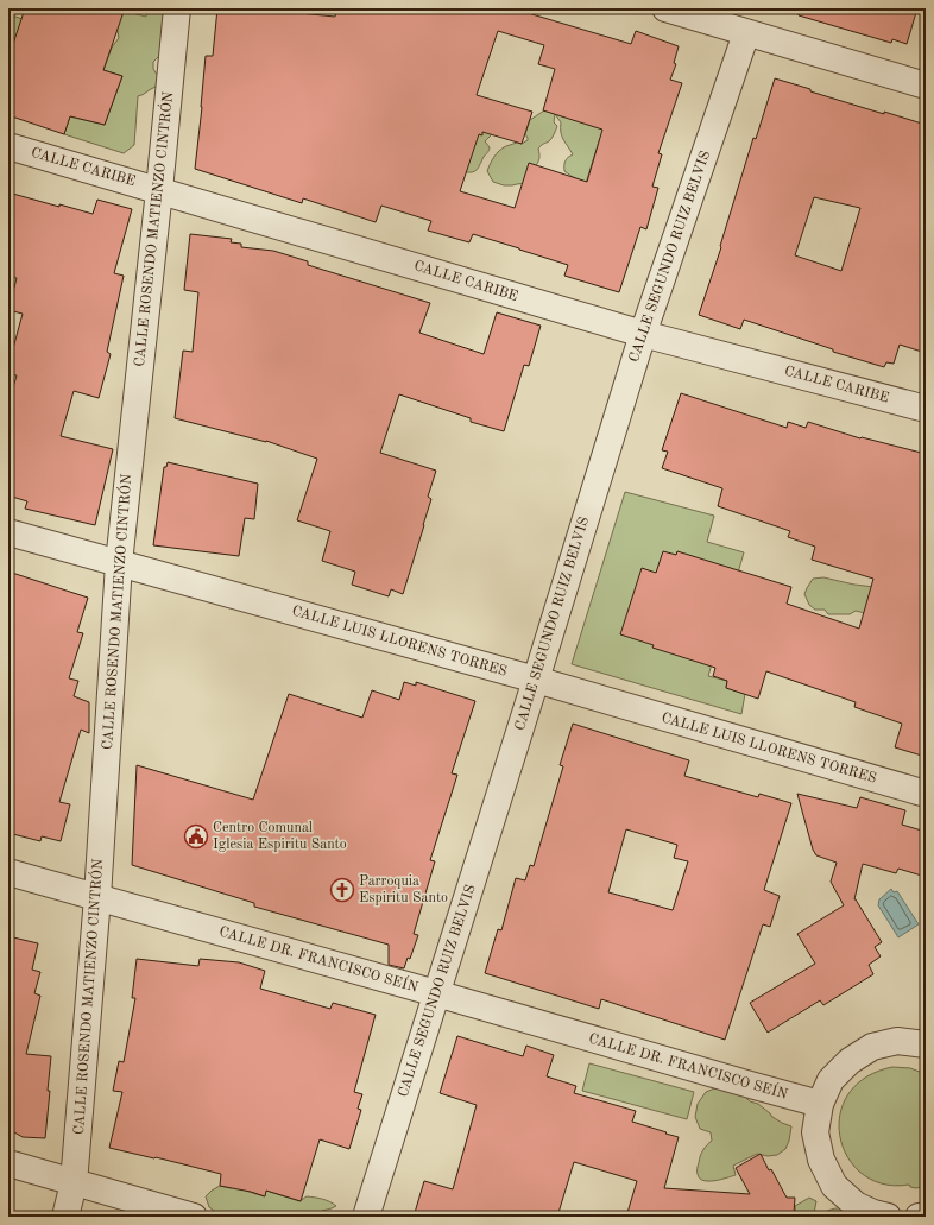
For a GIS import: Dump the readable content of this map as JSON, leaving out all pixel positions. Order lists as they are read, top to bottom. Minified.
{"streets":{"street":["CALLE CARIBE","CALLE ROSENDO MATIENZO CINTRÓN","CALLE SEGUNDO RUIZ BELVIS","CALLE LUIS LLORENS TORRES","CALLE DR. FRANCISCO SEÍN"]},"crossings":[["CALLE CARIBE","CALLE ROSENDO MATIENZO CINTRÓN"],["CALLE CARIBE","CALLE SEGUNDO RUIZ BELVIS"],["CALLE ROSENDO MATIENZO CINTRÓN","CALLE LUIS LLORENS TORRES"],["CALLE ROSENDO MATIENZO CINTRÓN","CALLE DR. FRANCISCO SEÍN"],["CALLE SEGUNDO RUIZ BELVIS","CALLE LUIS LLORENS TORRES"],["CALLE SEGUNDO RUIZ BELVIS","CALLE DR. FRANCISCO SEÍN"]],"places":{"public building":["Centro Comunal Iglesia Espiritu Santo"],"church":["Parroquia Espiritu Santo"]}}
